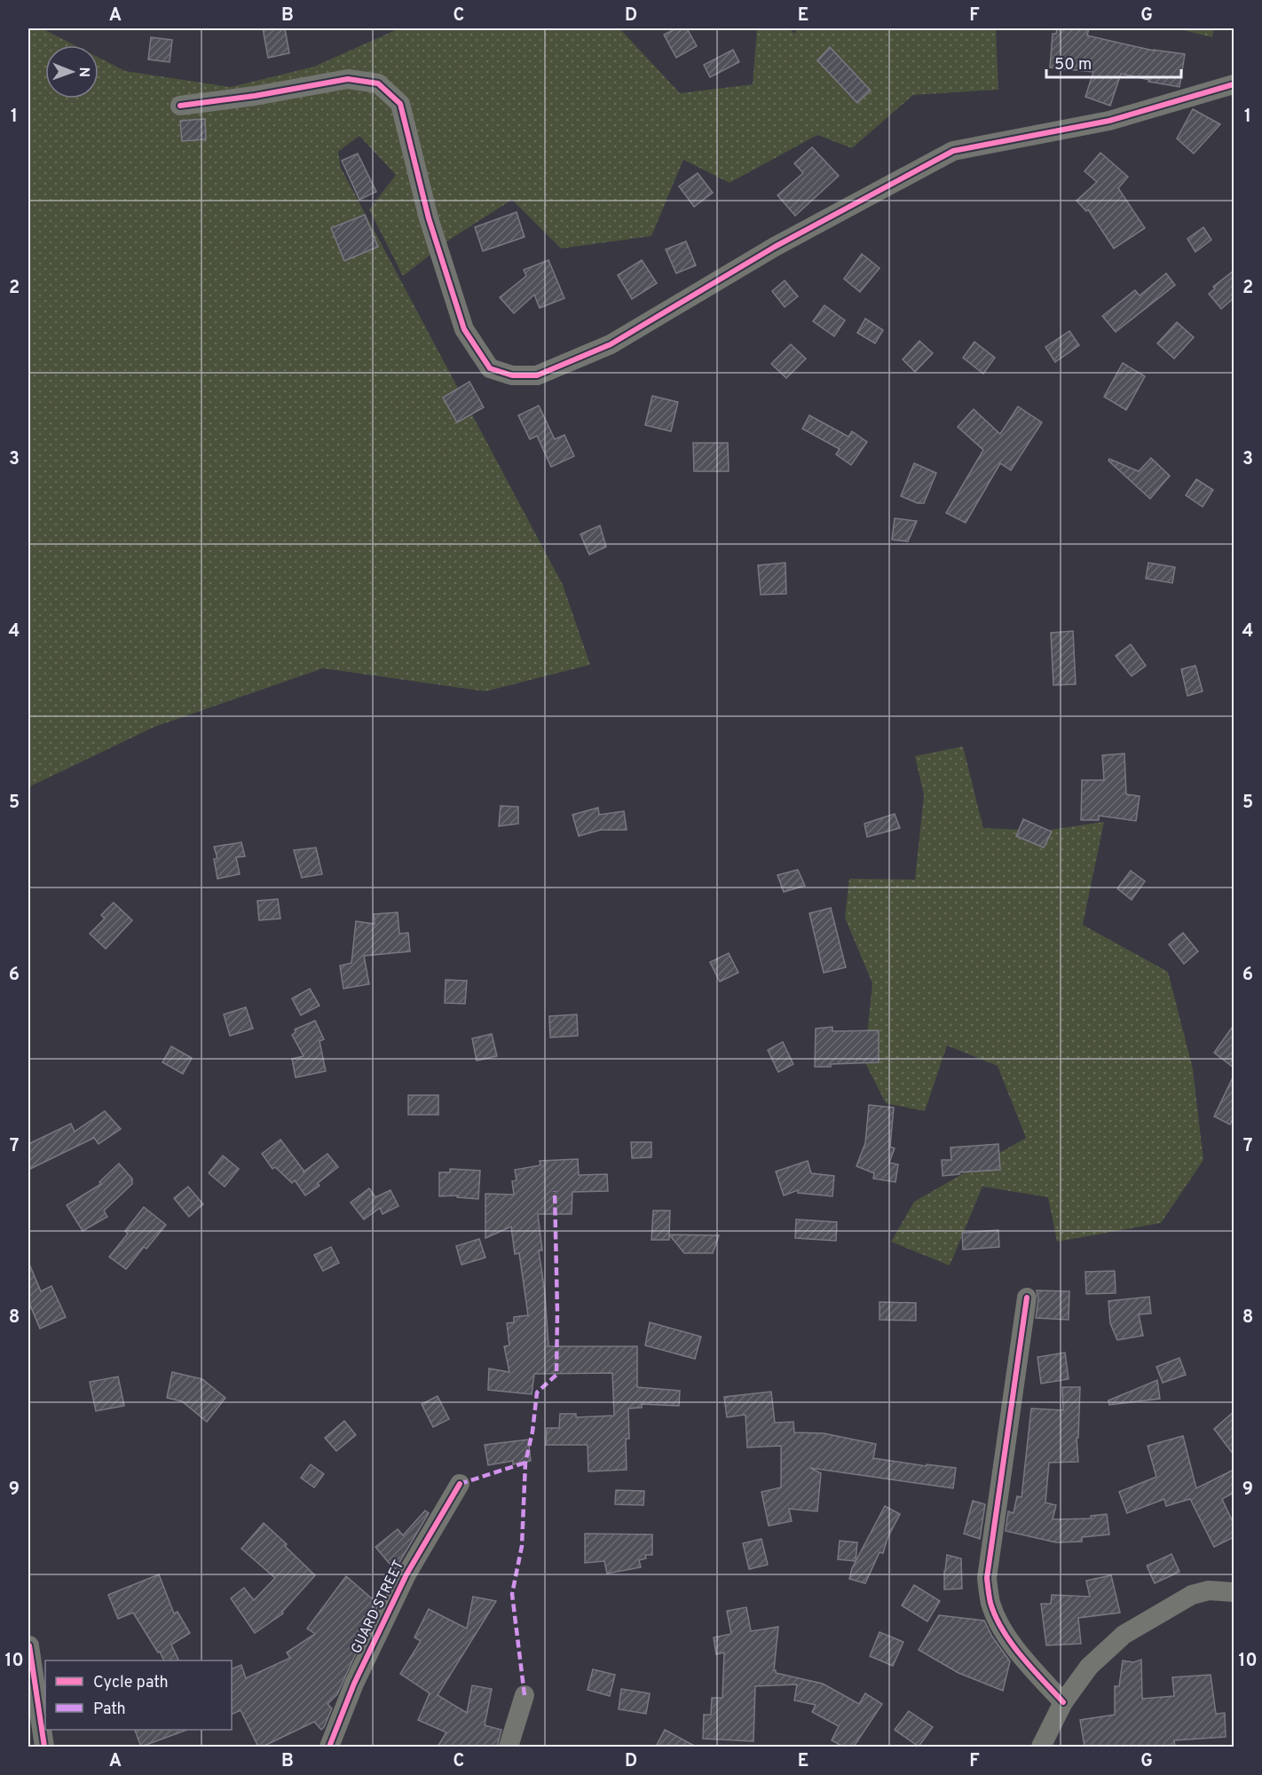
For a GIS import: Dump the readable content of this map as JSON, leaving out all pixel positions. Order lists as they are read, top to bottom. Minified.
{"streets":{"street":["GUARD STREET"]},"legend":["Cycle path","Path"],"scale_bar":"50 m","north":"right","grid":{"columns":["A","B","C","D","E","F","G"],"rows":["1","2","3","4","5","6","7","8","9","10"]}}
